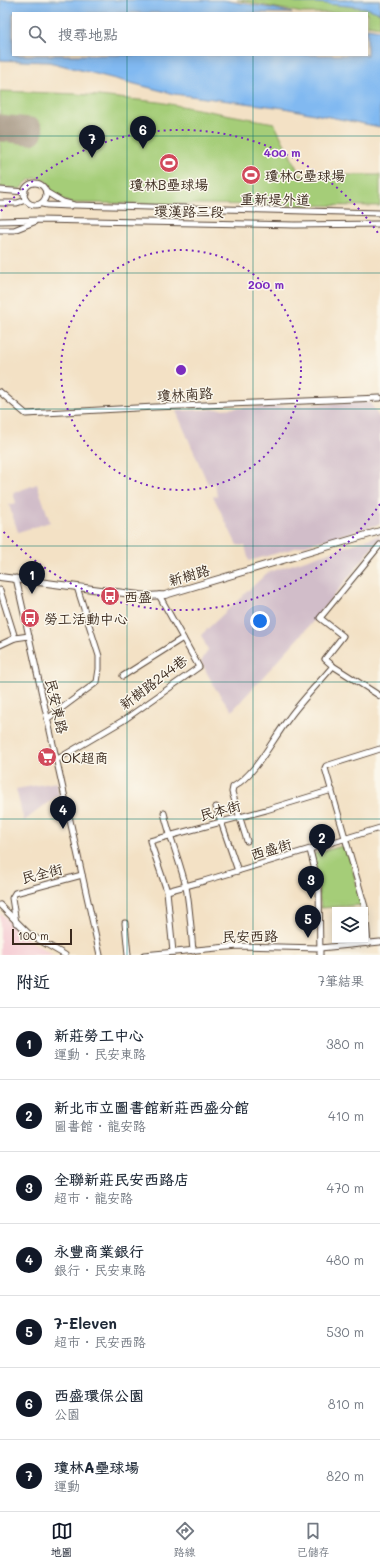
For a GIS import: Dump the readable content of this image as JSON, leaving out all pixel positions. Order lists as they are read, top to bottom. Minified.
{"streets":{"main road":["新樹路"],"street":["重新堤外道","環漢路三段","瓊林南路","新樹路244巷","民安東路","民本街","西盛街","民全街","民安西路"]},"crossings":[["新樹路","新樹路244巷"],["新樹路","民安東路"],["新樹路244巷","民安東路"],["民安東路","民全街"],["民本街","西盛街"]],"places":{"sports":["瓊林B壘球場","瓊林C壘球場"],"bus stop":["西盛","勞工活動中心"],"supermarket":["OK超商"]},"scale_bar":"100 m","page":{"search":"搜尋地點","pins":["6","7","1","4","2","3","5"],"scale":"100 m","heading":["附近","7筆結果"],"list":[{"mark":"1","name":"新莊勞工中心","note":"運動 · 民安東路","value":"380 m"},{"mark":"2","name":"新北市立圖書館新莊西盛分館","note":"圖書館 · 龍安路","value":"410 m"},{"mark":"3","name":"全聯新莊民安西路店","note":"超市 · 龍安路","value":"470 m"},{"mark":"4","name":"永豐商業銀行","note":"銀行 · 民安東路","value":"480 m"},{"mark":"5","name":"7-Eleven","note":"超市 · 民安西路","value":"530 m"},{"mark":"6","name":"西盛環保公園","note":"公園","value":"810 m"},{"mark":"7","name":"瓊林A壘球場","note":"運動","value":"820 m"}],"nav":["地圖","路線","已儲存"]},"rings":["400 m","200 m"]}
